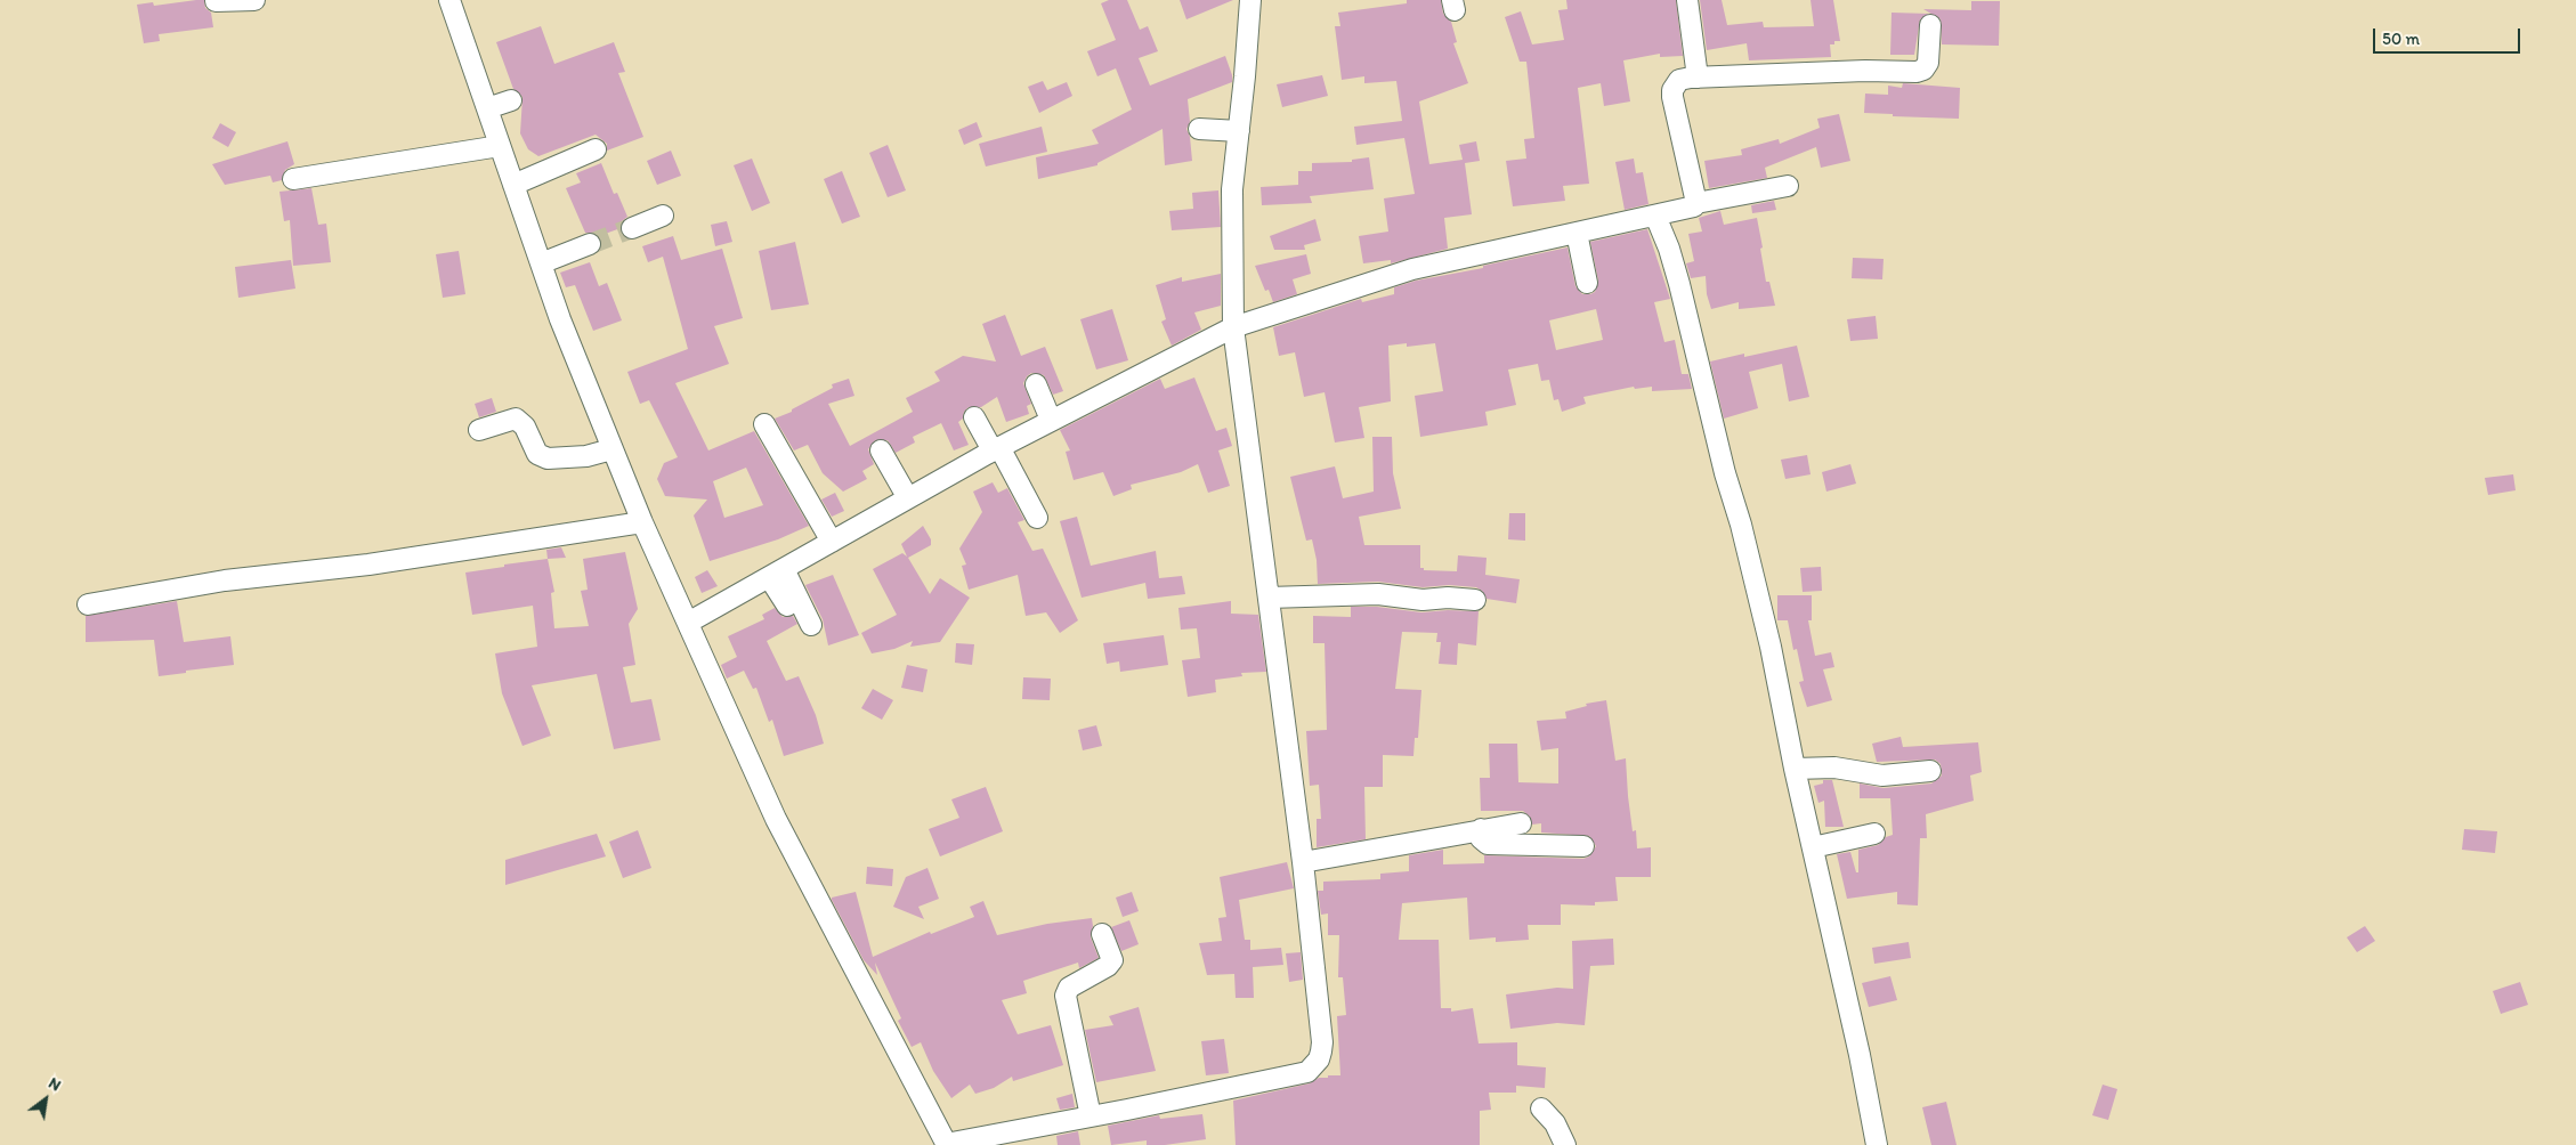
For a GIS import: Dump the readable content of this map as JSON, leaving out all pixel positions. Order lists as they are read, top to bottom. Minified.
{"scale_bar":"50 m","north":"top right"}
